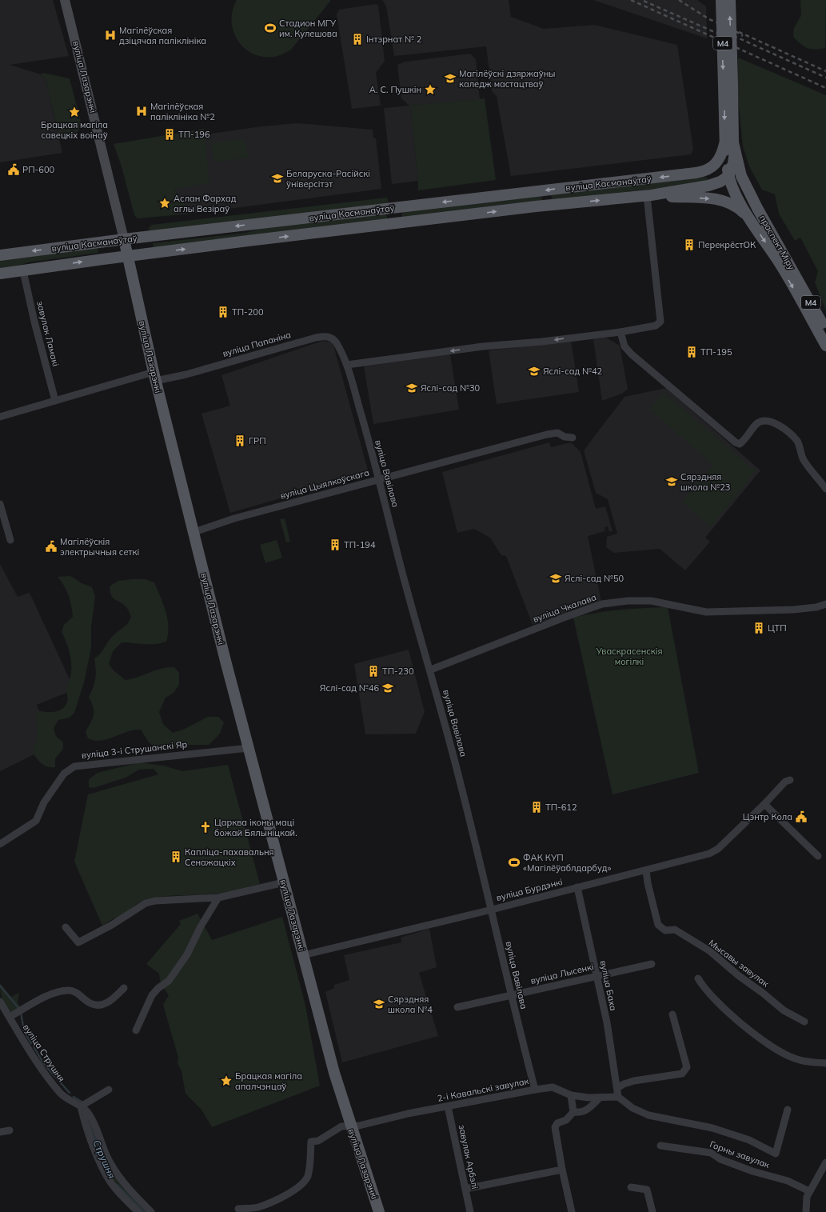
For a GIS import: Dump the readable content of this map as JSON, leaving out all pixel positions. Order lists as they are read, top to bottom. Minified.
{"streets":{"main road":["М4","вуліца Лазарэнкі","вуліца Касманаўтаў","праспект Міру"],"street":["завулак Ламакі","вуліца Папаніна","вуліца Вавілава","вуліца Цыялкоўскага","вуліца Чкалава","вуліца 3-і Струшанскі Яр","вуліца Бурдэнкі","Мысавы завулак","вуліца Лысенкі","вуліца Баха","вуліца Струшня","2-і Кавальскі завулак","Горны завулак","завулак Арбэлі"]},"crossings":[["М4","вуліца Касманаўтаў"],["М4","праспект Міру"],["вуліца Лазарэнкі","вуліца Касманаўтаў"],["вуліца Лазарэнкі","вуліца Папаніна"],["вуліца Лазарэнкі","вуліца Цыялкоўскага"],["вуліца Лазарэнкі","вуліца 3-і Струшанскі Яр"],["вуліца Лазарэнкі","вуліца Бурдэнкі"],["вуліца Лазарэнкі","2-і Кавальскі завулак"],["вуліца Касманаўтаў","праспект Міру"],["вуліца Касманаўтаў","завулак Ламакі"],["завулак Ламакі","вуліца Папаніна"],["вуліца Папаніна","вуліца Вавілава"],["вуліца Вавілава","вуліца Цыялкоўскага"],["вуліца Вавілава","вуліца Чкалава"],["вуліца Вавілава","вуліца Бурдэнкі"],["вуліца Вавілава","вуліца Лысенкі"],["вуліца Вавілава","2-і Кавальскі завулак"],["вуліца Бурдэнкі","Мысавы завулак"],["вуліца Бурдэнкі","вуліца Баха"],["вуліца Лысенкі","вуліца Баха"],["2-і Кавальскі завулак","завулак Арбэлі"]],"water":["Струшня"],"parks":["Уваскрасенскія могілкі"],"places":{"sports":["Стадион МГУ им. Кулешова","ФАК КУП «Магілёўаблдарбуд»"],"hospital":["Магілёўская дзіцячая паліклініка","Магілёўская паліклініка №2"],"building":["Інтэрнат № 2","ТП-196","ПерекрёстОК","ТП-200","ТП-195","ГРП","ТП-194","ЦТП","ТП-230","ТП-612","Капліца-пахавальня Сенажацкіх"],"school or university":["Магілёўскі дзяржаўны каледж мастацтваў","Беларуска-Расійскі ўніверсітэт","Яслі-сад №42","Яслі-сад №30","Сярэдняя школа №23","Яслі-сад №50","Яслі-сад №46","Сярэдняя школа №4"],"place":["А. С. Пушкін","Брацкая магіла савецкіх воінаў","Аслан Фархад аглы Везіраў","Брацкая магіла апалчэнцаў"],"public building":["РП-600","Магілёўскія электрычныя сеткі","Цэнтр Кола"],"church":["Царква іконы маці божай Бялыніцкай."]}}
